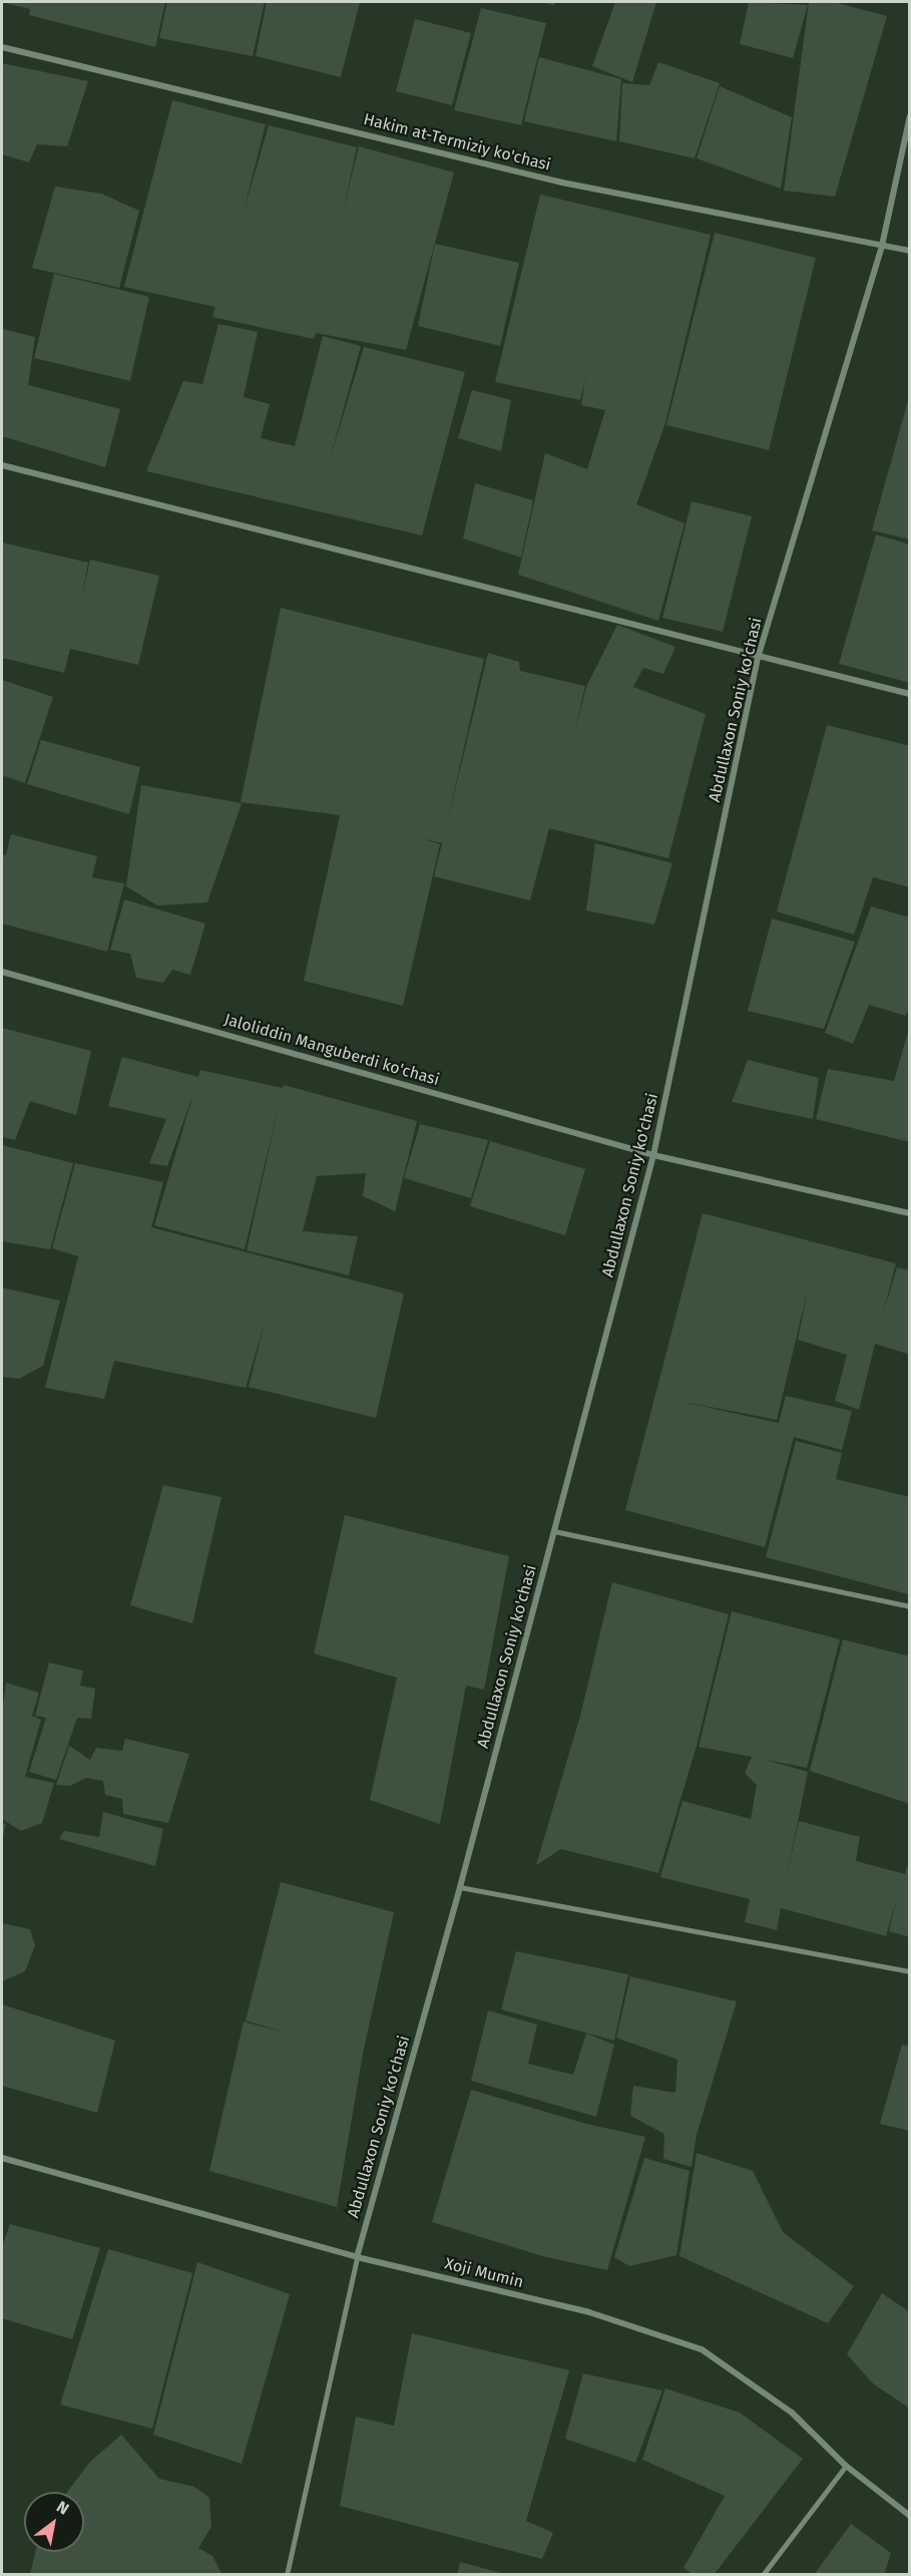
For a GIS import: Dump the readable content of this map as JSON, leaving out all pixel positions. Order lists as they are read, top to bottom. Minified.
{"streets":{"street":["Hakim at-Termiziy ko'chasi","Abdullaxon Soniy ko'chasi","Jaloliddin Manguberdi ko'chasi","Xoji Mumin"]},"crossings":[["Hakim at-Termiziy ko'chasi","Abdullaxon Soniy ko'chasi"],["Abdullaxon Soniy ko'chasi","Jaloliddin Manguberdi ko'chasi"],["Abdullaxon Soniy ko'chasi","Xoji Mumin"]],"north":"top right"}
